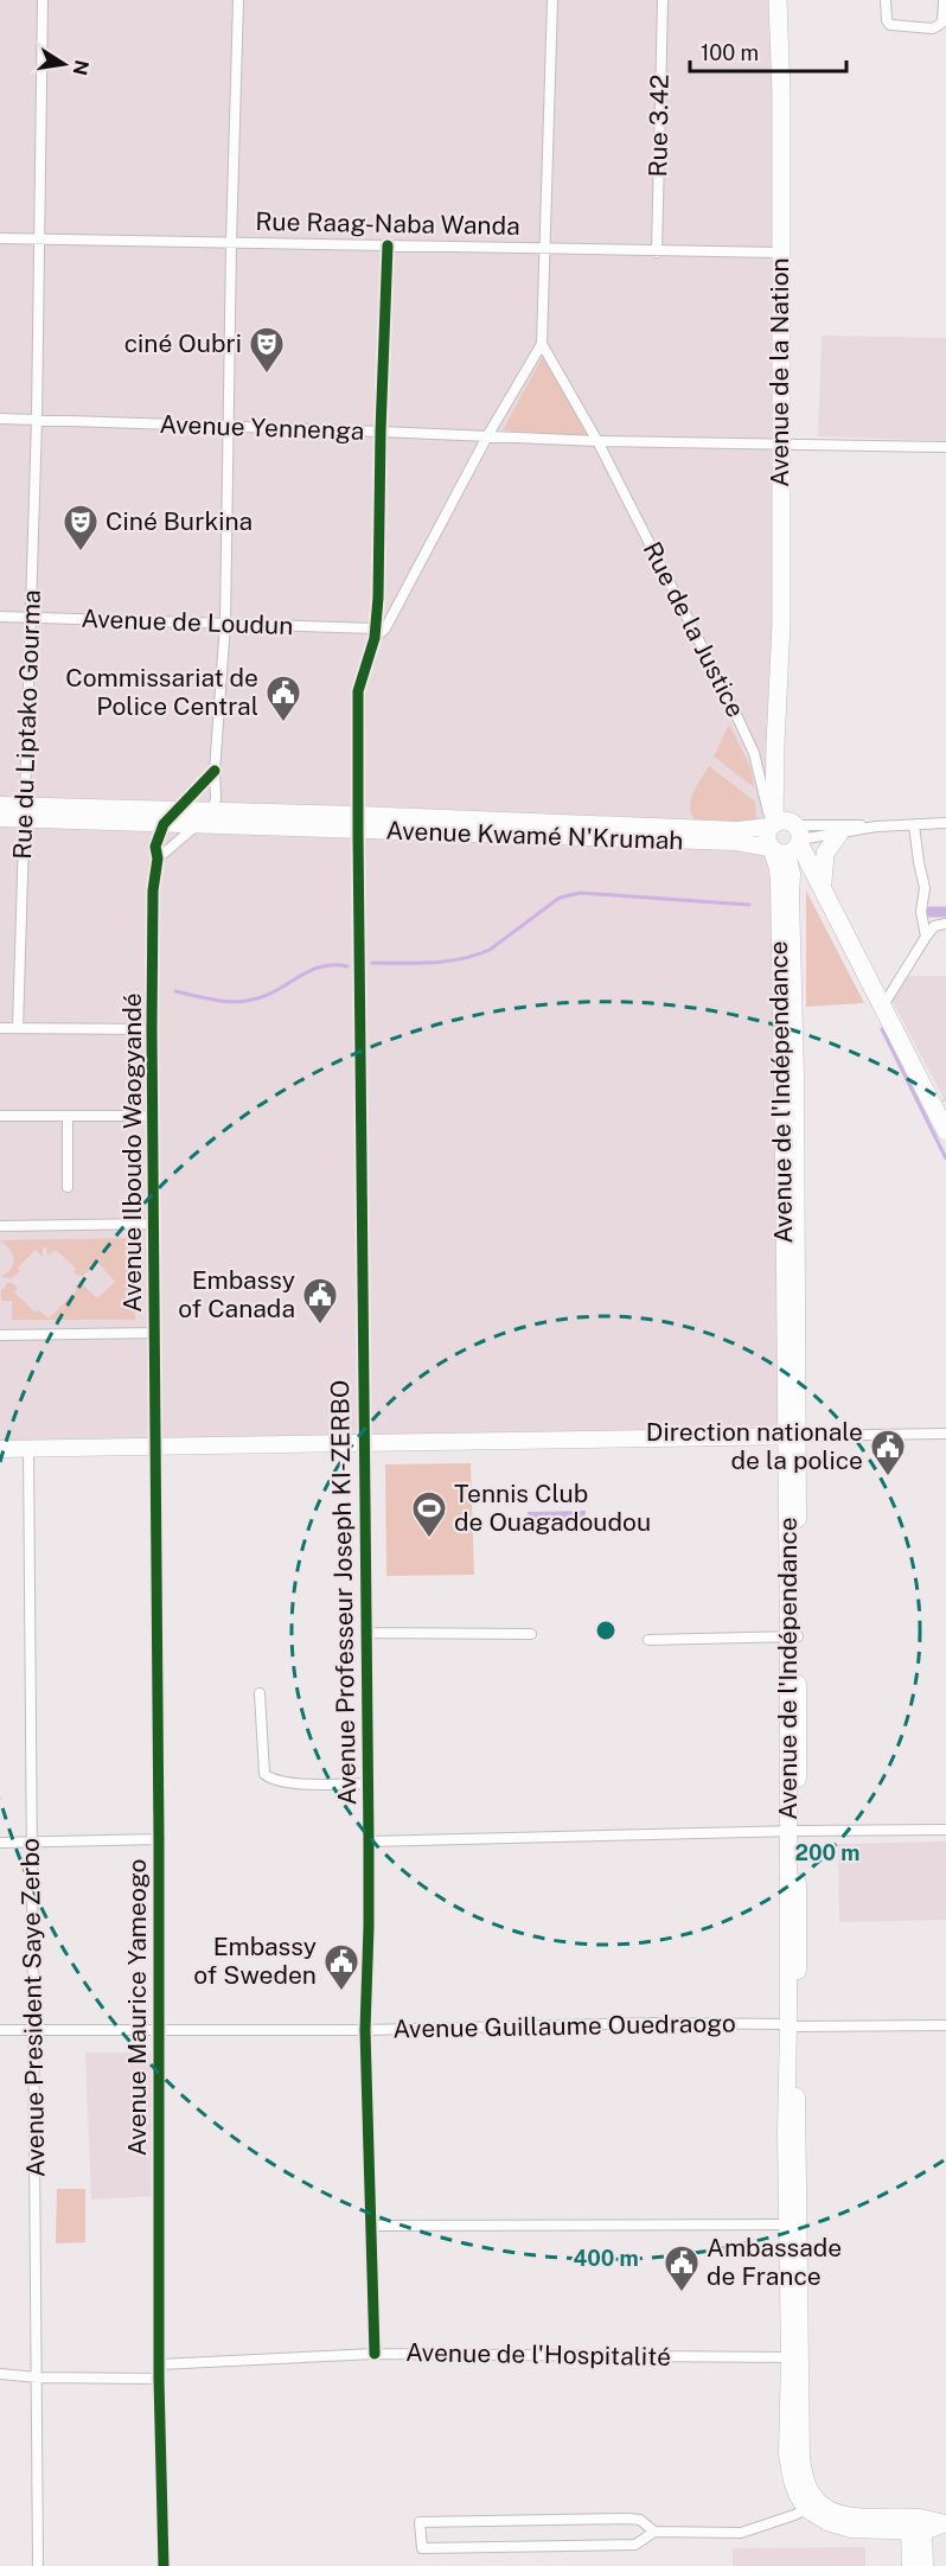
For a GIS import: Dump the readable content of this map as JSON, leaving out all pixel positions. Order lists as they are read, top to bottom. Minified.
{"streets":{"highway":["Avenue de la Nation"],"main road":["Avenue Kwamé N'Krumah","Avenue de l'Indépendance"],"street":["Rue 3.42","Rue Raag-Naba Wanda","Avenue Yennenga","Avenue de Loudun","Rue de la Justice","Rue du Liptako Gourma","Avenue Ilboudo Waogyandé","Avenue Professeur Joseph KI-ZERBO","Avenue President Saye Zerbo","Avenue Maurice Yameogo","Avenue Guillaume Ouedraogo","Avenue de l'Hospitalité"]},"crossings":[["Rue 3.42","Rue Raag-Naba Wanda"],["Rue Raag-Naba Wanda","Avenue de la Nation"],["Rue Raag-Naba Wanda","Rue du Liptako Gourma"],["Avenue de la Nation","Avenue Yennenga"],["Avenue de la Nation","Rue de la Justice"],["Avenue de la Nation","Avenue Kwamé N'Krumah"],["Avenue de la Nation","Avenue de l'Indépendance"],["Avenue Yennenga","Rue de la Justice"],["Avenue Yennenga","Rue du Liptako Gourma"],["Avenue de Loudun","Rue du Liptako Gourma"],["Avenue de Loudun","Avenue Professeur Joseph KI-ZERBO"],["Rue de la Justice","Avenue Kwamé N'Krumah"],["Rue de la Justice","Avenue de l'Indépendance"],["Rue du Liptako Gourma","Avenue Kwamé N'Krumah"],["Avenue Kwamé N'Krumah","Avenue de l'Indépendance"],["Avenue Kwamé N'Krumah","Avenue Ilboudo Waogyandé"],["Avenue Kwamé N'Krumah","Avenue Professeur Joseph KI-ZERBO"],["Avenue de l'Indépendance","Avenue Guillaume Ouedraogo"],["Avenue de l'Indépendance","Avenue de l'Hospitalité"],["Avenue Ilboudo Waogyandé","Avenue Maurice Yameogo"],["Avenue Professeur Joseph KI-ZERBO","Avenue Guillaume Ouedraogo"],["Avenue Professeur Joseph KI-ZERBO","Avenue de l'Hospitalité"],["Avenue President Saye Zerbo","Avenue Guillaume Ouedraogo"],["Avenue Maurice Yameogo","Avenue Guillaume Ouedraogo"],["Avenue Maurice Yameogo","Avenue de l'Hospitalité"]],"places":{"theatre":["ciné Oubri","Ciné Burkina"],"public building":["Commissariat de Police Central","Embassy of Canada","Direction nationale de la police","Embassy of Sweden","Ambassade de France"],"sports":["Tennis Club de Ouagadoudou"]},"scale_bar":"100 m","north":"right","rings":["200 m","400 m"]}
